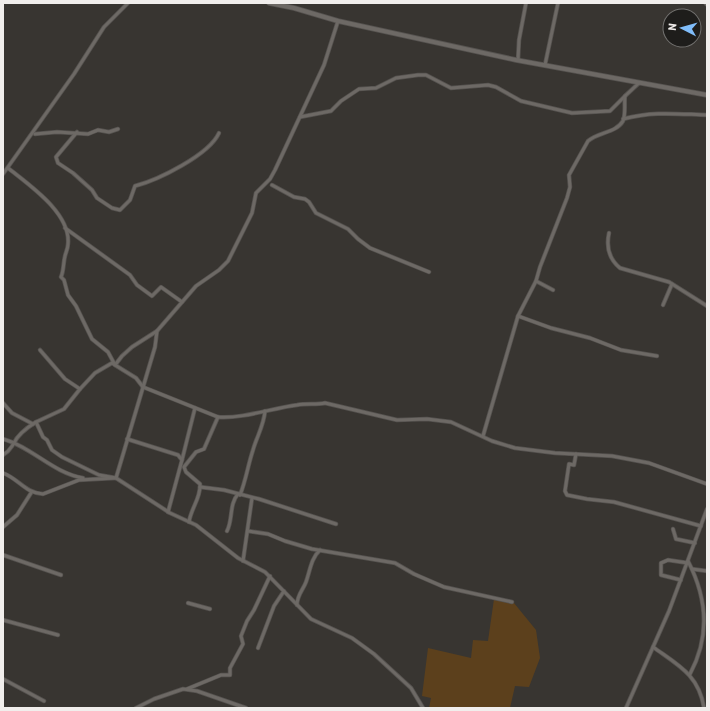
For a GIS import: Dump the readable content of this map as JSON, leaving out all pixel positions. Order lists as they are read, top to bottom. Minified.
{"north":"left"}
